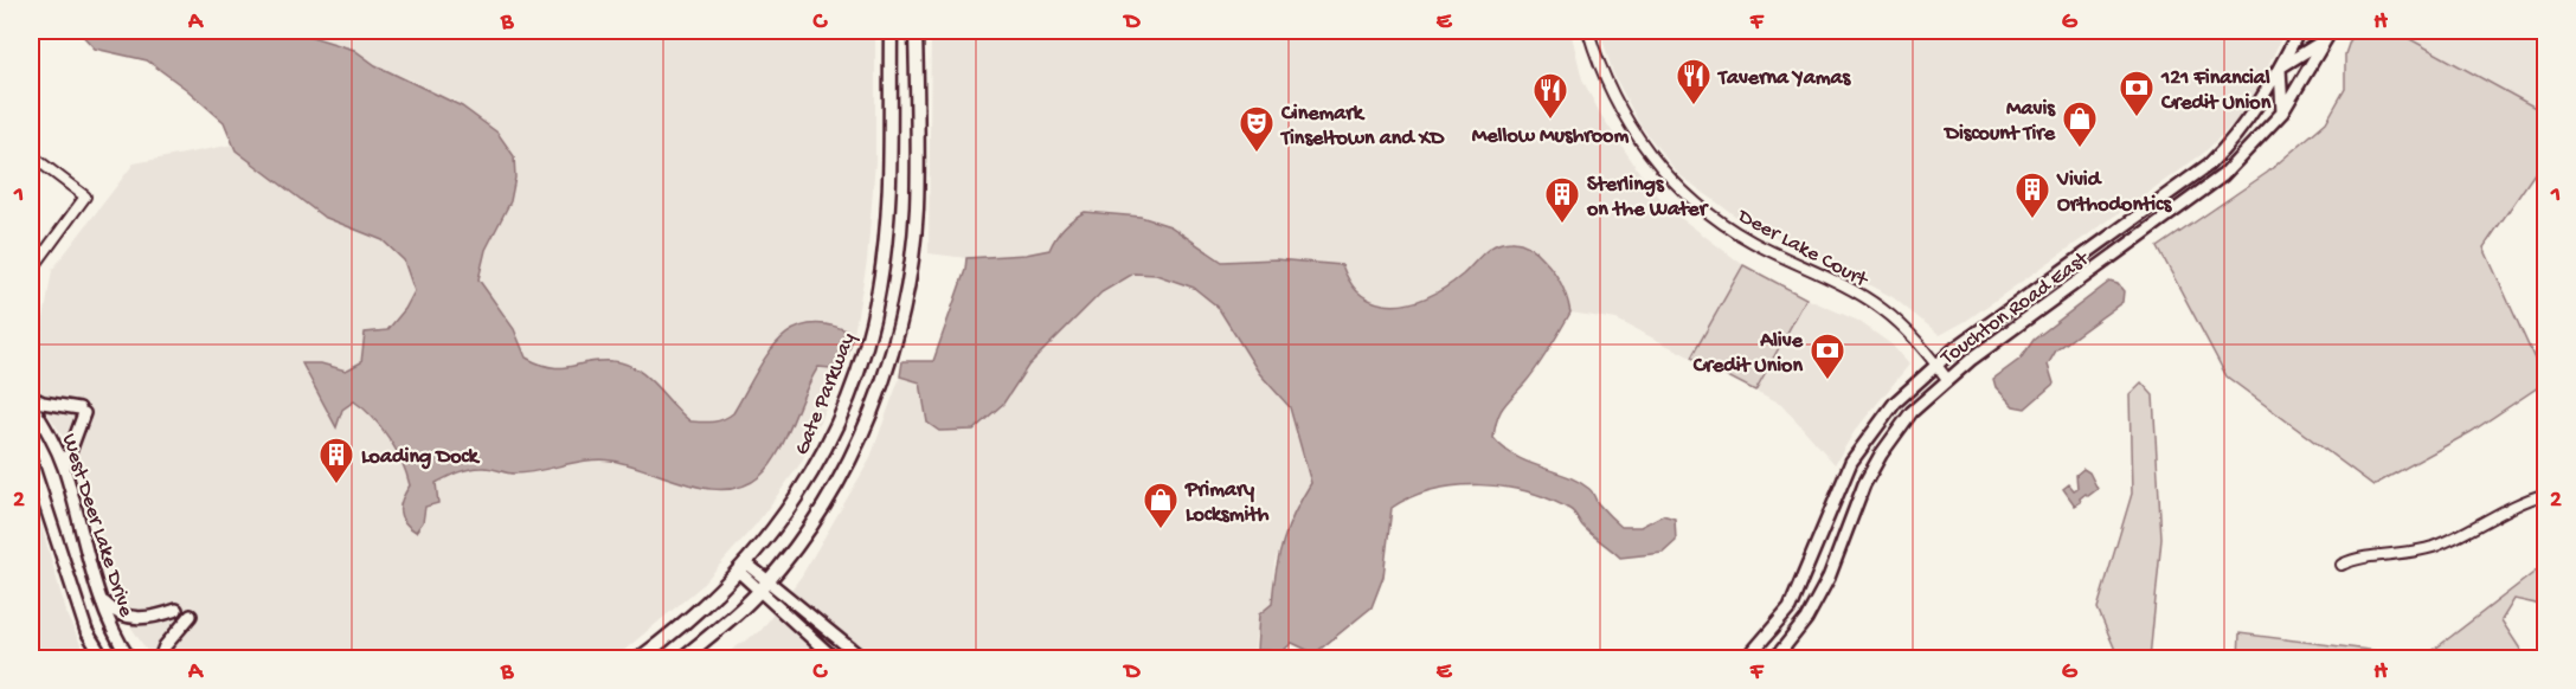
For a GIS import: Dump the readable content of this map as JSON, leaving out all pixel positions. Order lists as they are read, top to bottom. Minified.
{"streets":{"main road":["Gate Parkway"],"street":["Deer Lake Court","Touchton Road East","West Deer Lake Drive"]},"crossings":[["Deer Lake Court","Touchton Road East"]],"places":{"restaurant":["Taverna Yamas","Mellow Mushroom"],"bank":["121 Financial Credit Union","Alive Credit Union"],"shop":["Mavis Discount Tire","Primary Locksmith"],"theatre":["Cinemark Tinseltown and XD"],"building":["Vivid Orthodontics","Sterlings on the Water","Loading Dock"]},"grid":{"columns":["A","B","C","D","E","F","G","H"],"rows":["1","2"]}}
